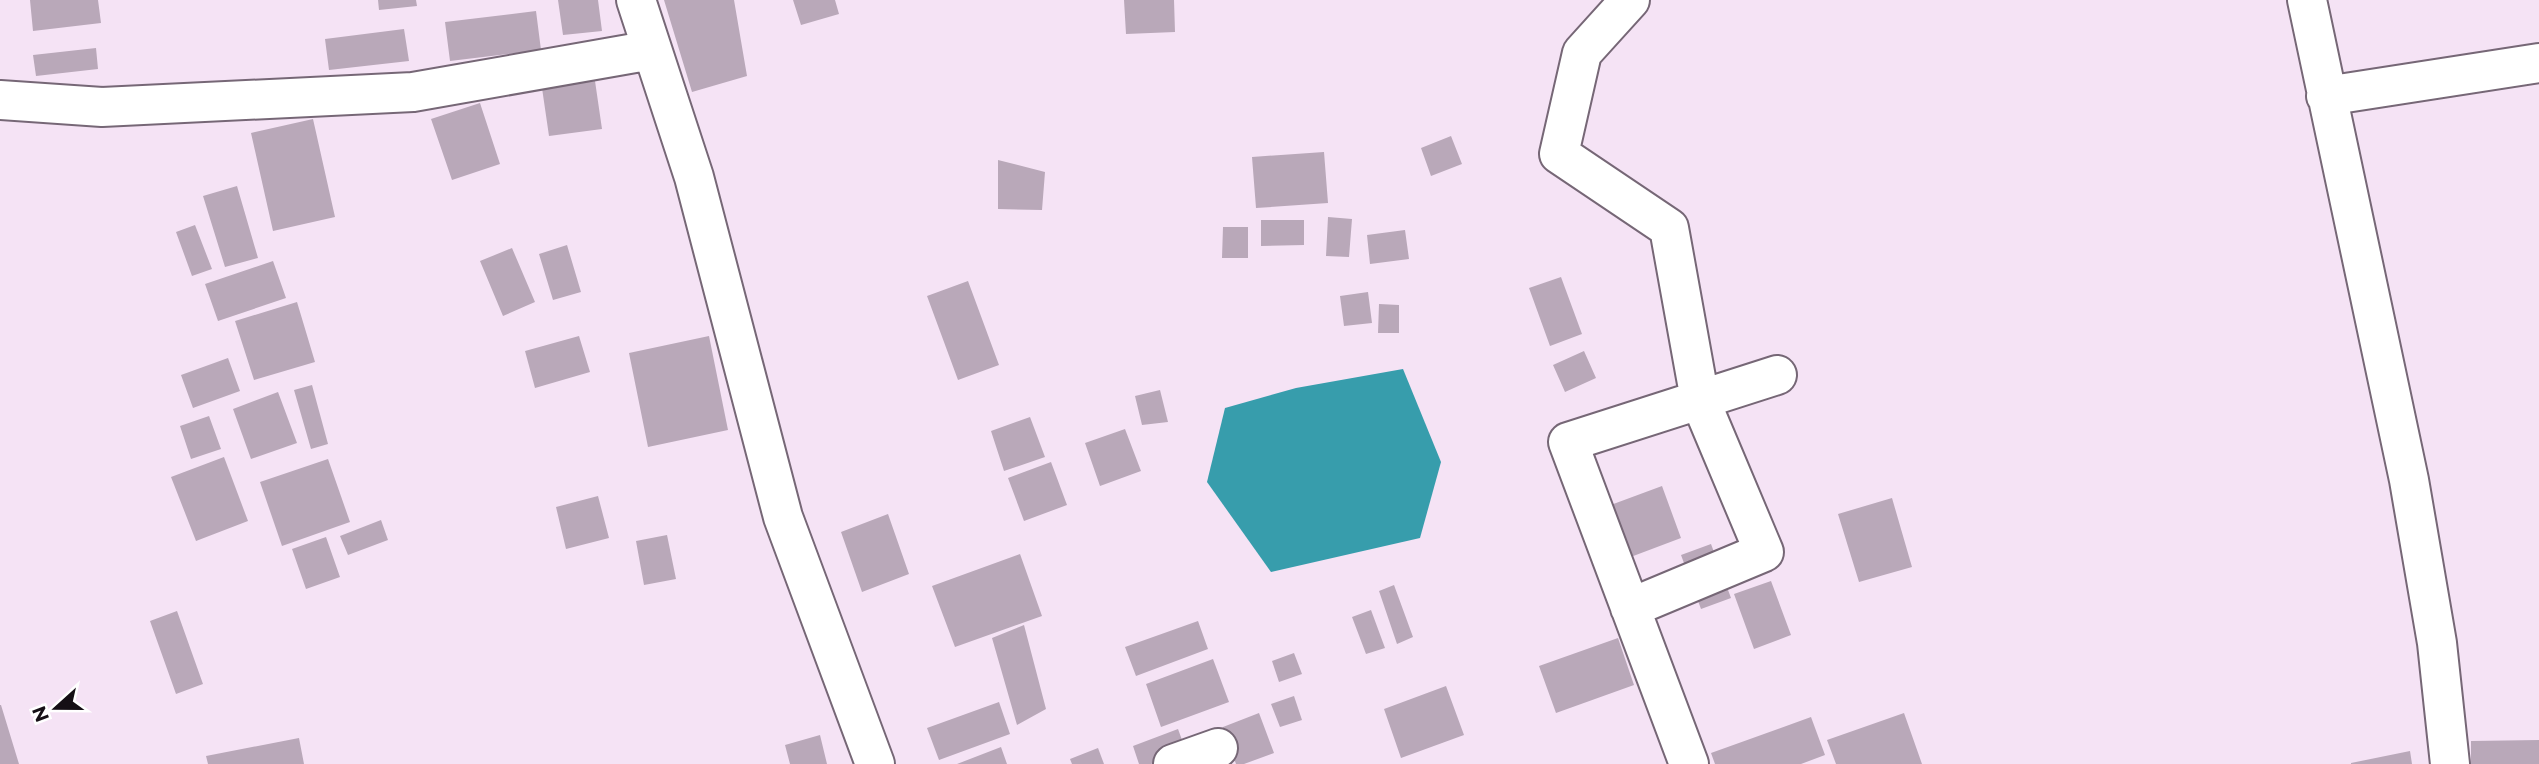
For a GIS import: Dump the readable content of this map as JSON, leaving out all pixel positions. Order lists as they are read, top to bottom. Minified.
{"north":"left"}
